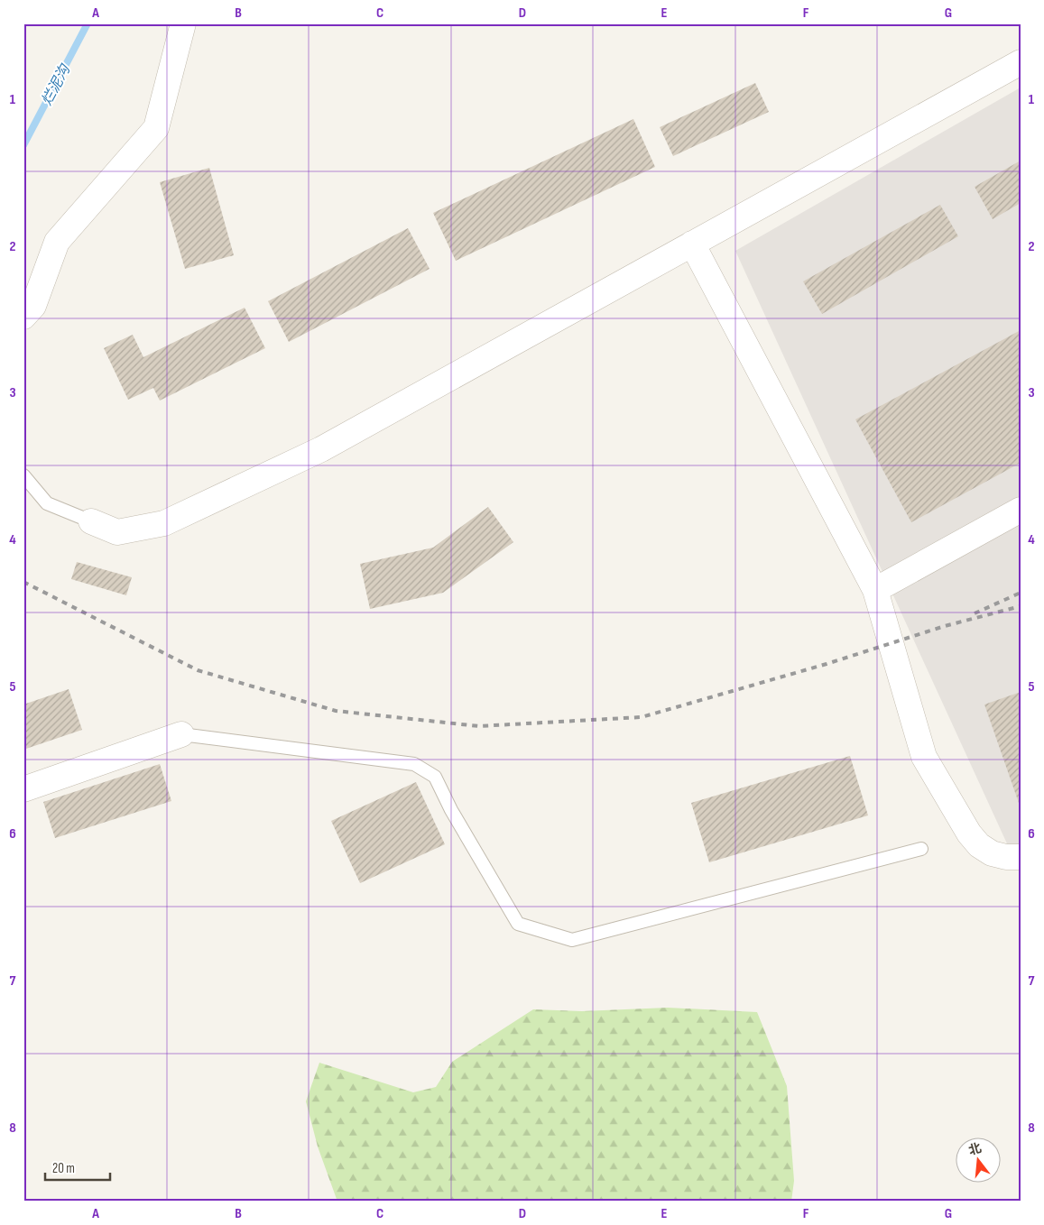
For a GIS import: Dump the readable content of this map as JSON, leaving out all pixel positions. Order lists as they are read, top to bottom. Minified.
{"water":["烂泥沟"],"scale_bar":"20 m","north":"top","grid":{"columns":["A","B","C","D","E","F","G"],"rows":["1","2","3","4","5","6","7","8"]}}
